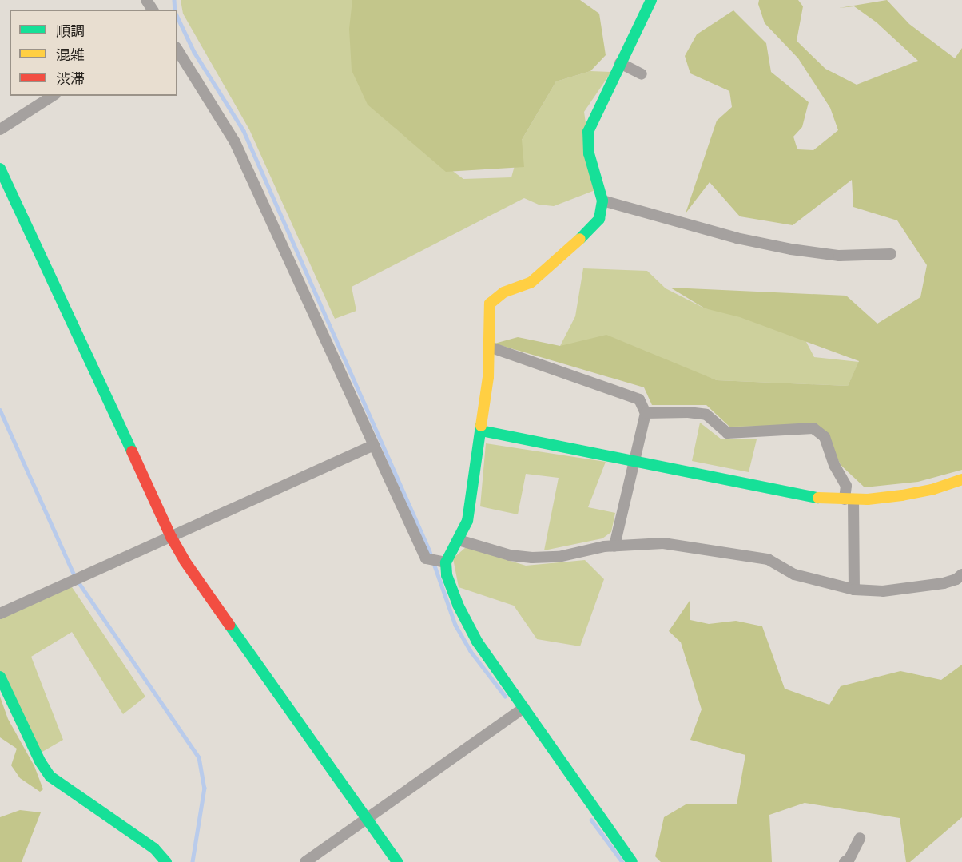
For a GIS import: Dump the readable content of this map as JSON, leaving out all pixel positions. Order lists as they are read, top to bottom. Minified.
{"legend":["順調","混雑","渋滞"]}
